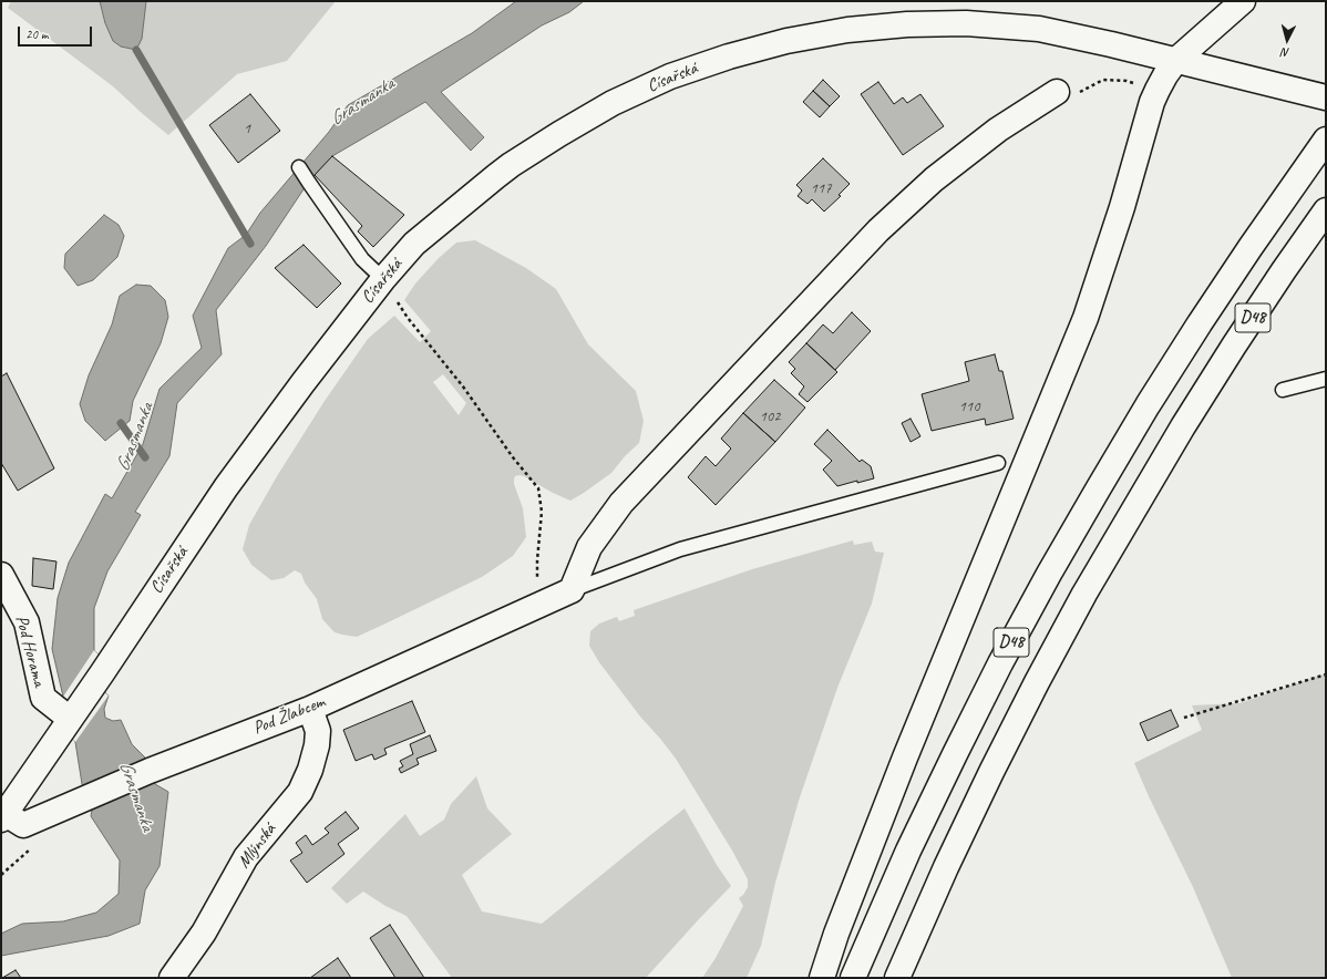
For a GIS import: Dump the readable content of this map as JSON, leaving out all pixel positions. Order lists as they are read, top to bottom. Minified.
{"streets":{"main road":["Císařská","D48","Pod Horama","Pod Žlabcem","Mlýnská"]},"crossings":[["Císařská","Pod Horama"],["Císařská","Pod Žlabcem"],["Pod Žlabcem","Mlýnská"]],"water":["Grasmanka"],"house_numbers":["1","117","110","102"],"scale_bar":"20 m","north":"bottom"}
